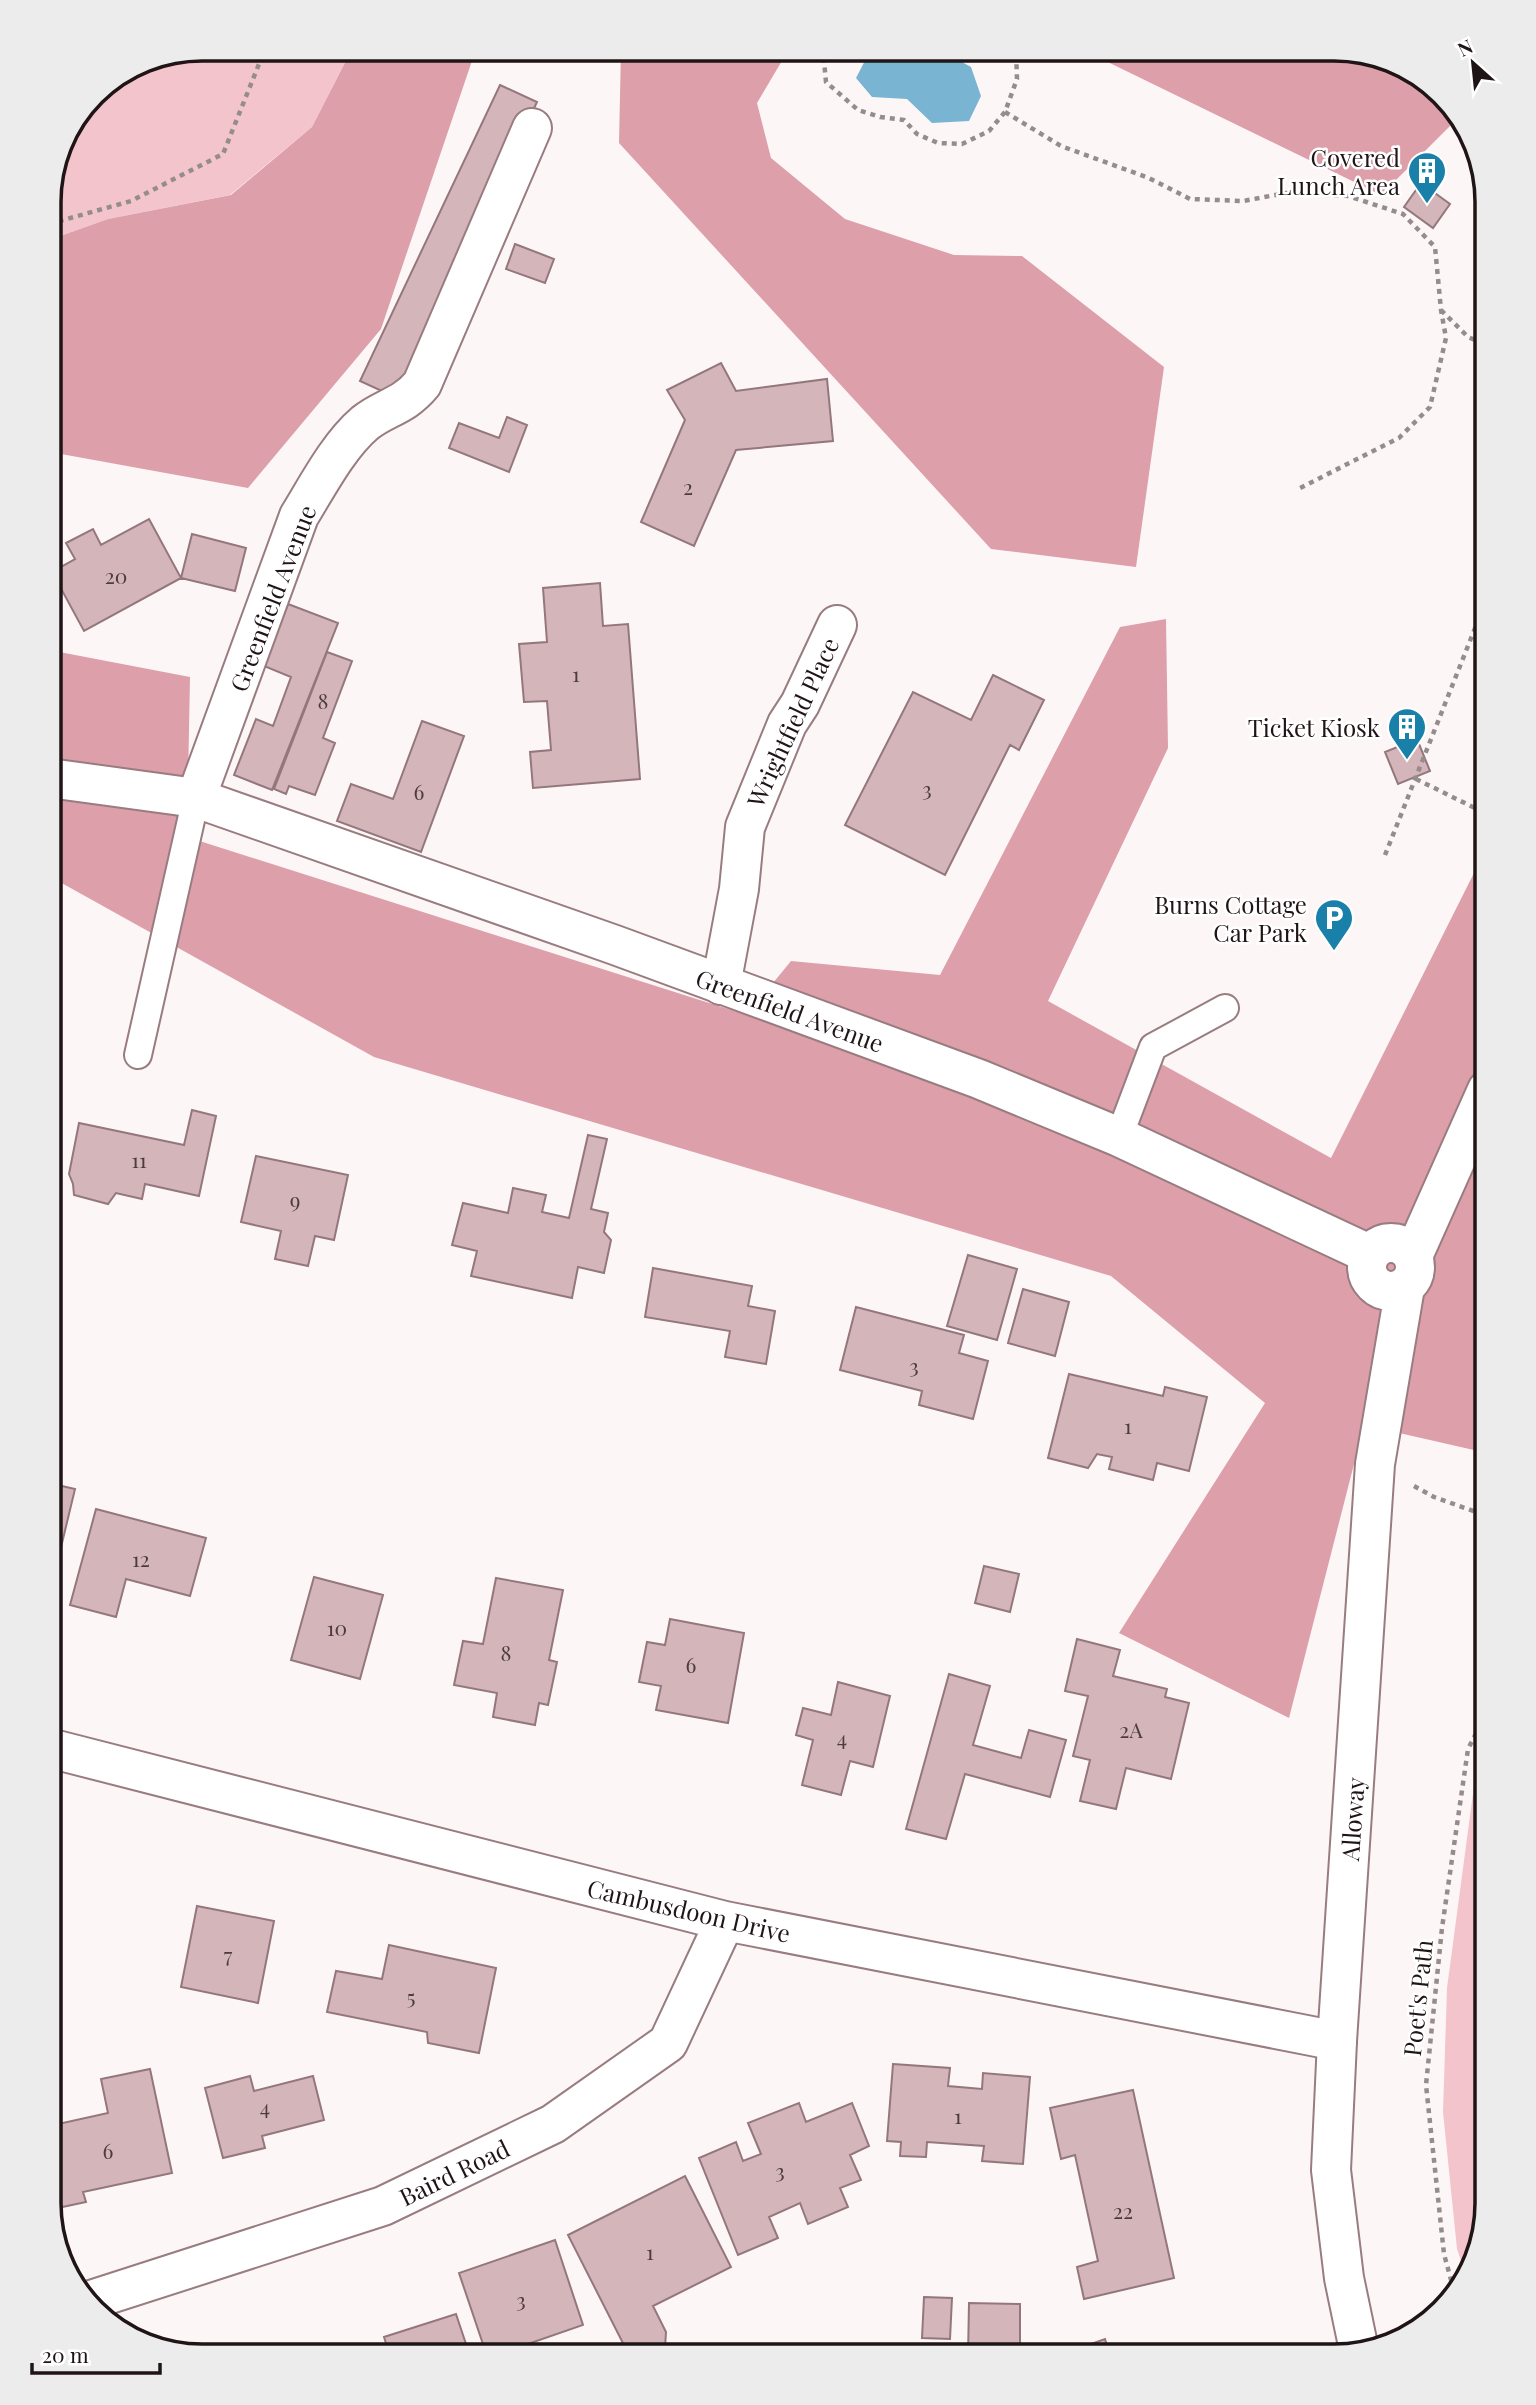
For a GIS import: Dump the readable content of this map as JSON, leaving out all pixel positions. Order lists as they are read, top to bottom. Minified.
{"streets":{"street":["Greenfield Avenue","Wrightfield Place","Alloway","Cambusdoon Drive","Baird Road"],"path":["Poet's Path"]},"crossings":[["Greenfield Avenue","Wrightfield Place"],["Greenfield Avenue","Alloway"],["Alloway","Cambusdoon Drive"],["Cambusdoon Drive","Baird Road"]],"places":{"building":["Covered Lunch Area","Ticket Kiosk"],"parking":["Burns Cottage Car Park"]},"house_numbers":["2","20","1","8","3","6","11","9","3","1","12","10","8","6","2A","4","7","5","4","1","6","3","22","1","3"],"scale_bar":"20 m","north":"top left"}
